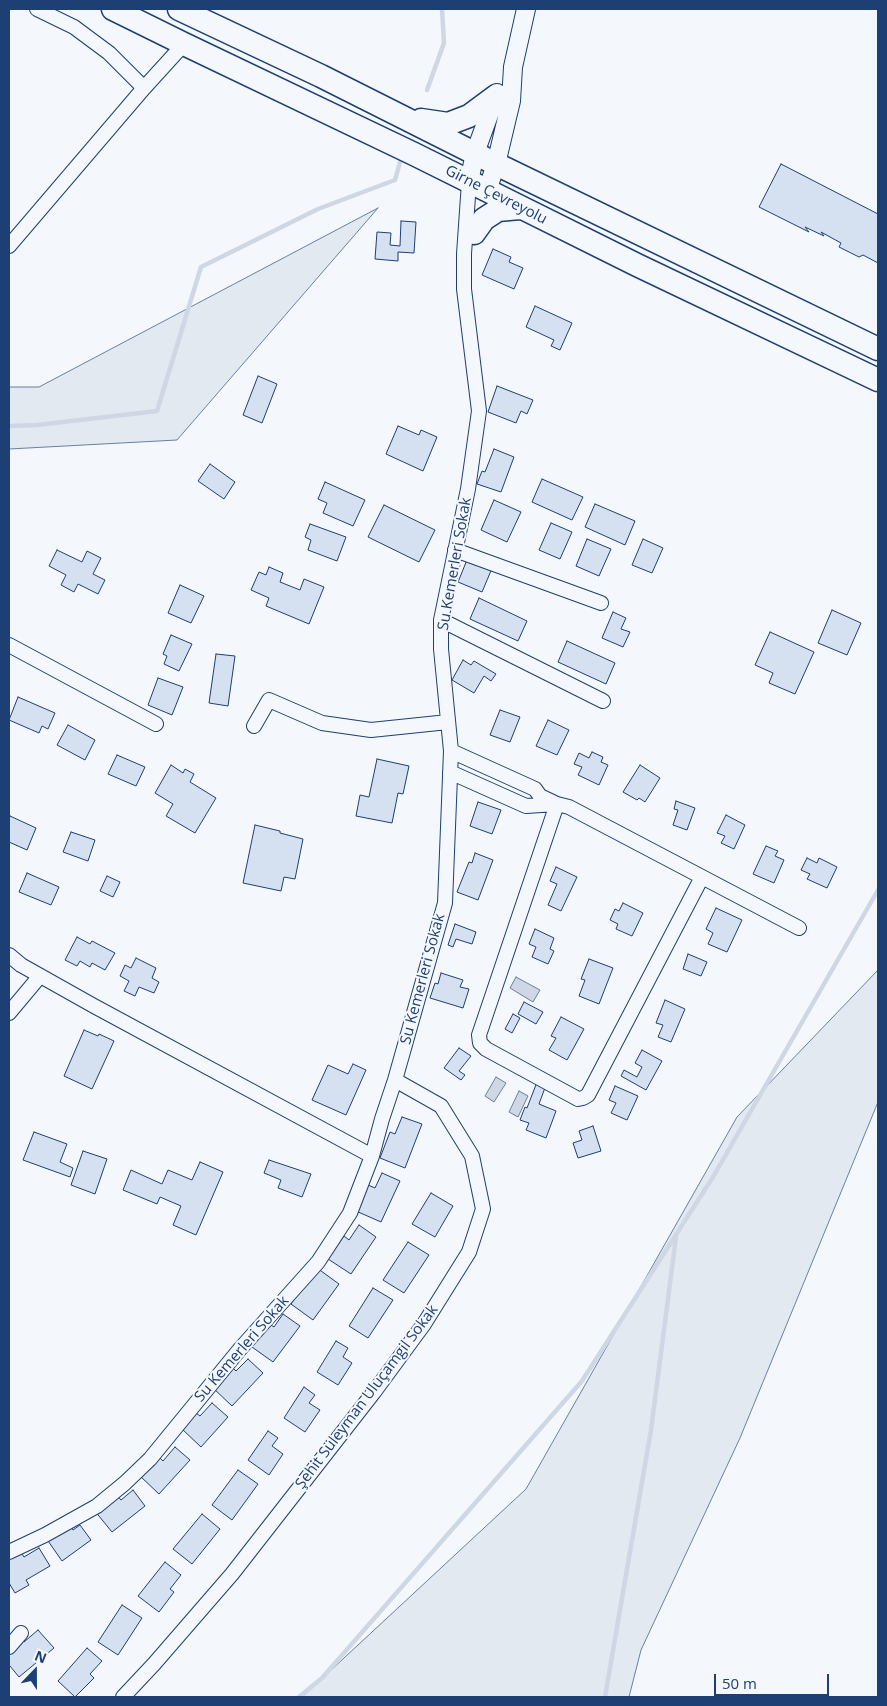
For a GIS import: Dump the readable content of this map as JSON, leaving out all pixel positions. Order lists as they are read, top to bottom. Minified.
{"streets":{"highway":["Girne Çevreyolu"],"street":["Su Kemerleri Sokak","Şehit Süleyman Uluçamgil Sokak"]},"crossings":[["Su Kemerleri Sokak","Şehit Süleyman Uluçamgil Sokak"]],"scale_bar":"50 m","north":"top"}
